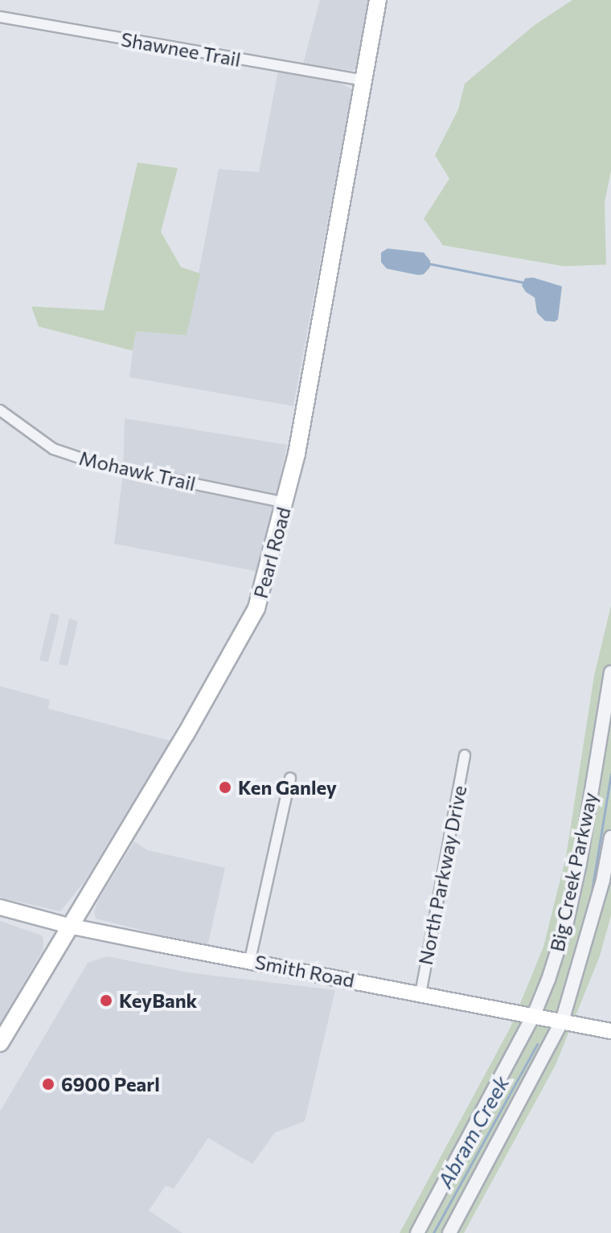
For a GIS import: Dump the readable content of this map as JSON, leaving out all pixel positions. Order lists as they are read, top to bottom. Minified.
{"streets":{"main road":["Pearl Road","Smith Road"],"street":["Shawnee Trail","Mohawk Trail","Big Creek Parkway","North Parkway Drive"]},"crossings":[["Shawnee Trail","Pearl Road"],["Mohawk Trail","Pearl Road"],["Pearl Road","Smith Road"],["Big Creek Parkway","Smith Road"],["North Parkway Drive","Smith Road"]],"water":["Abram Creek"],"places":["Ken Ganley","KeyBank","6900 Pearl"]}
